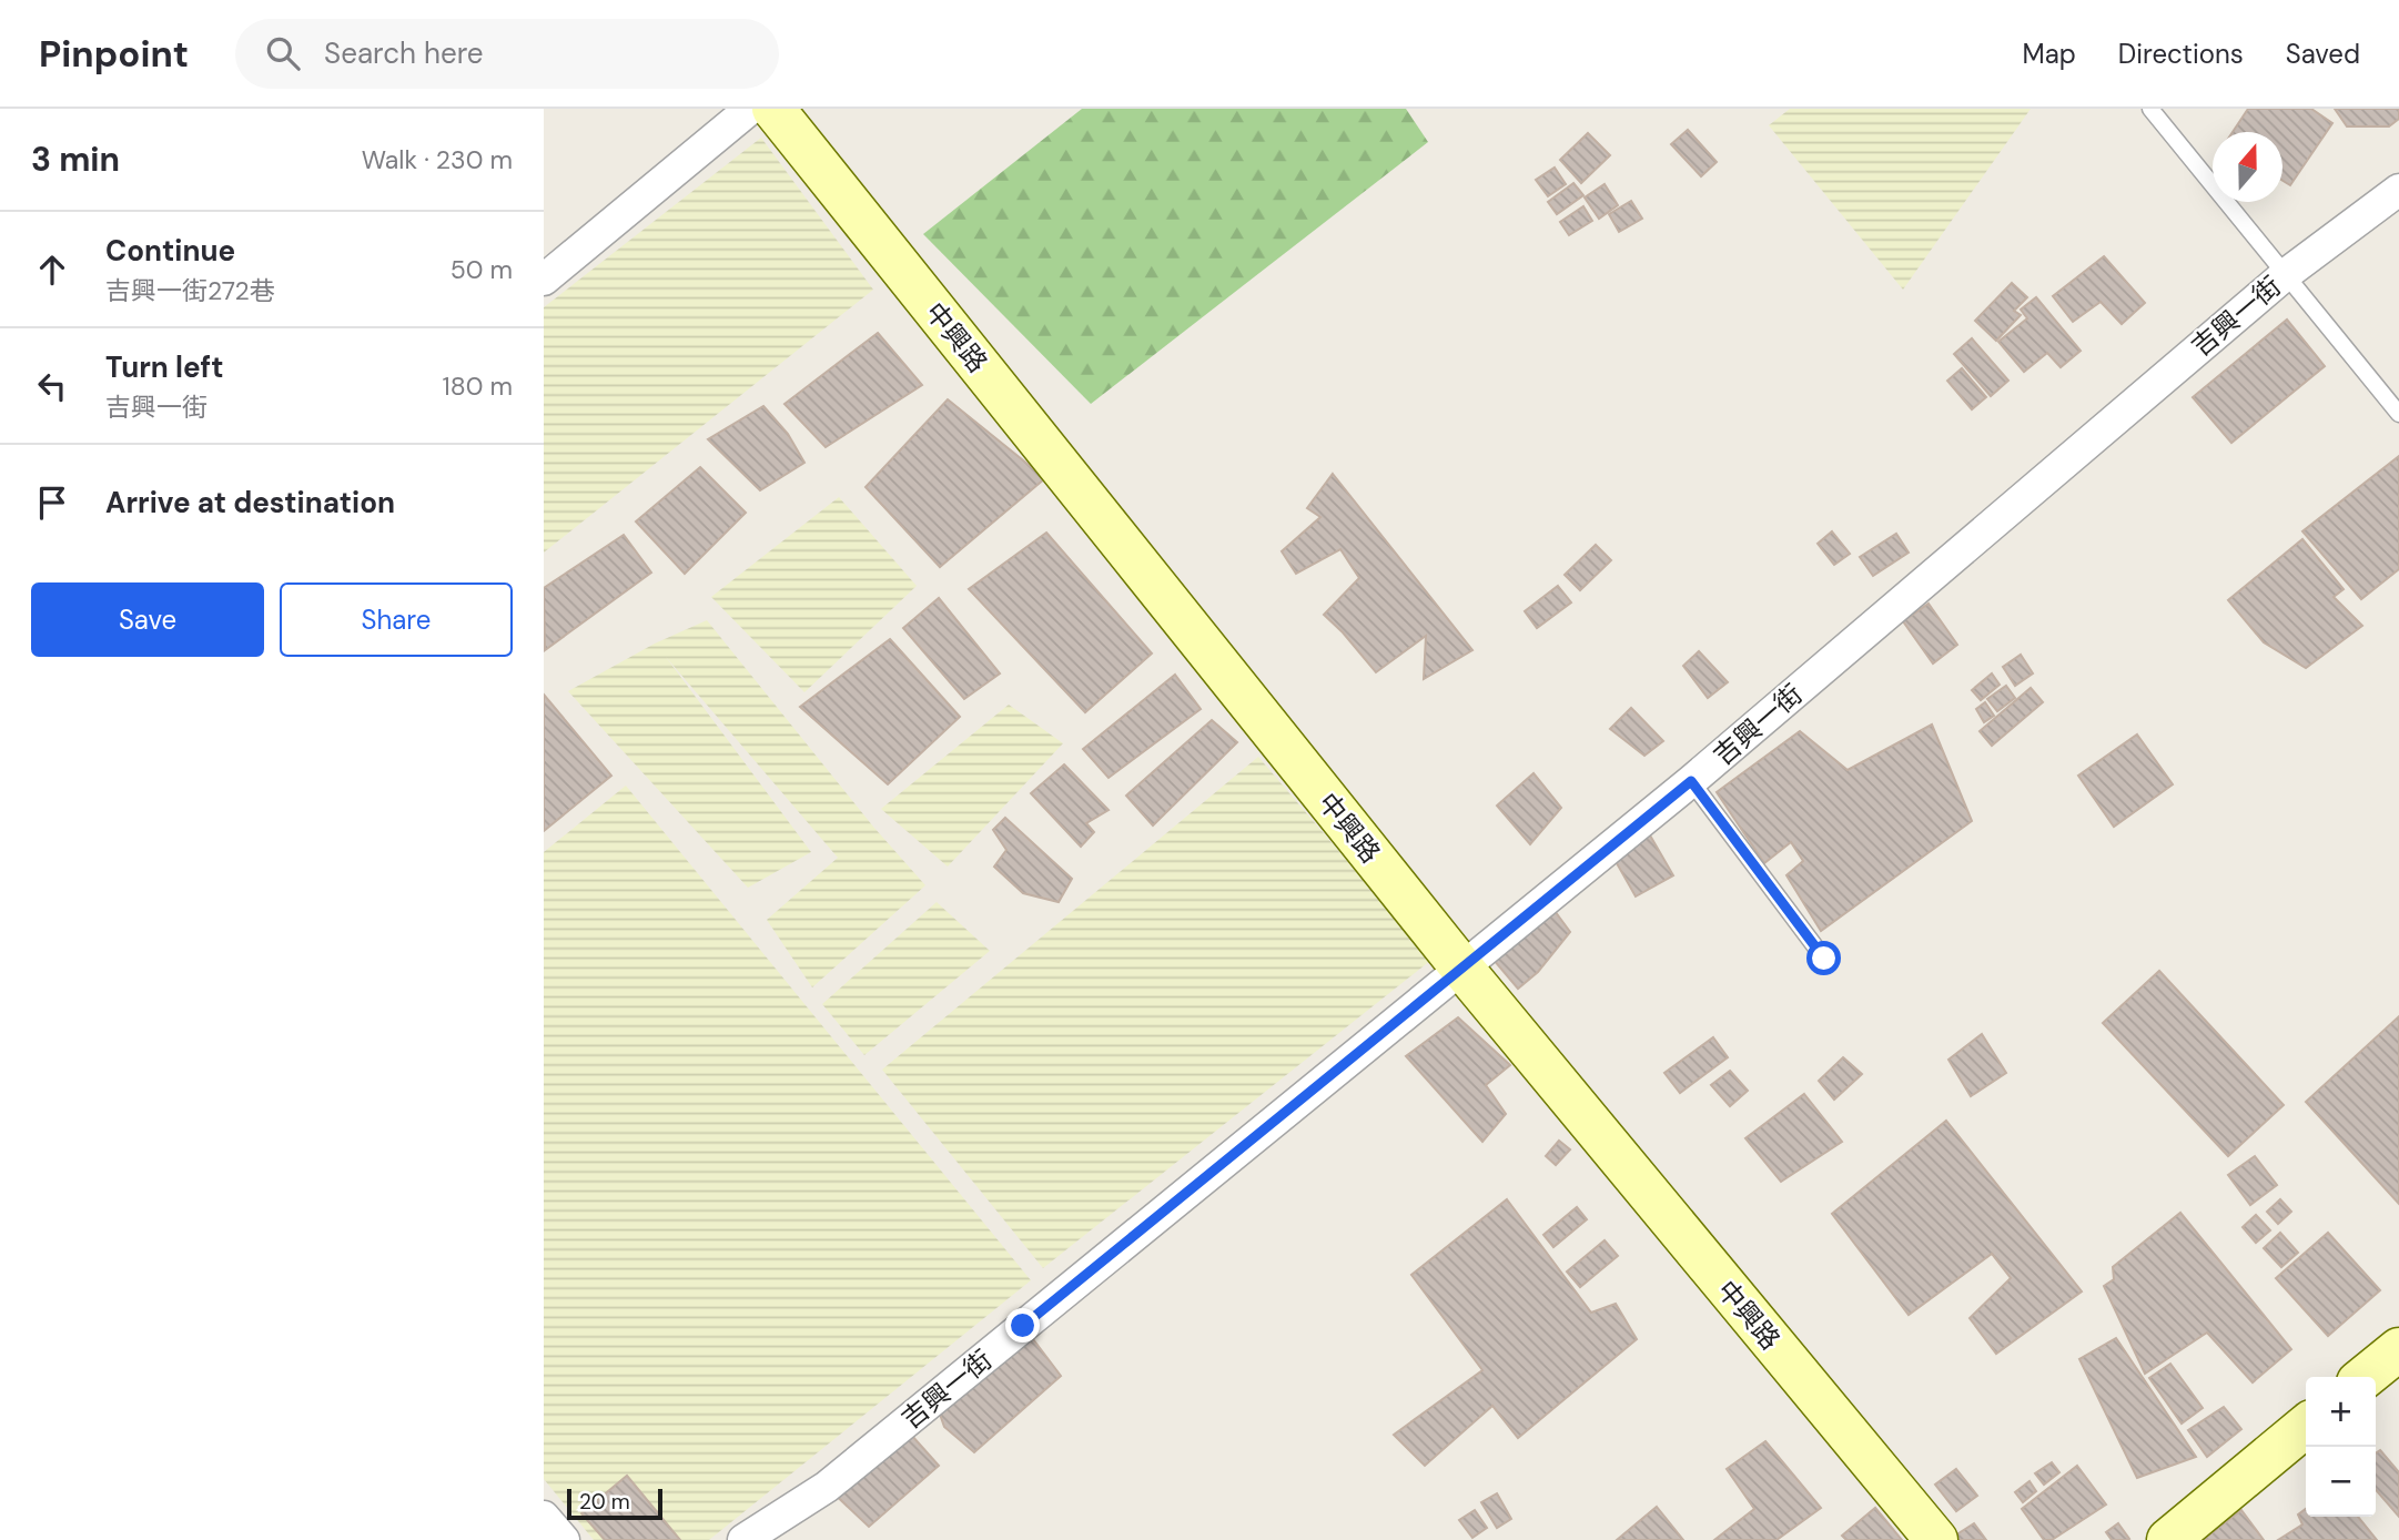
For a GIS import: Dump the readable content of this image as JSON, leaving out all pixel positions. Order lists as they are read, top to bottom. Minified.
{"streets":{"street":["吉興一街","中興路"]},"crossings":[["吉興一街","中興路"]],"scale_bar":"20 m","north":"top","page":{"header":"Pinpoint","search":"Search here","nav":["Map","Directions","Saved"],"heading":["3 min","Walk · 230 m"],"list":[["Continue","吉興一街272巷","50 m"],["Turn left","吉興一街","180 m"],"Arrive at destination"],"buttons":["Save","Share"],"map_buttons":["+","−"],"scale":"20 m"}}
